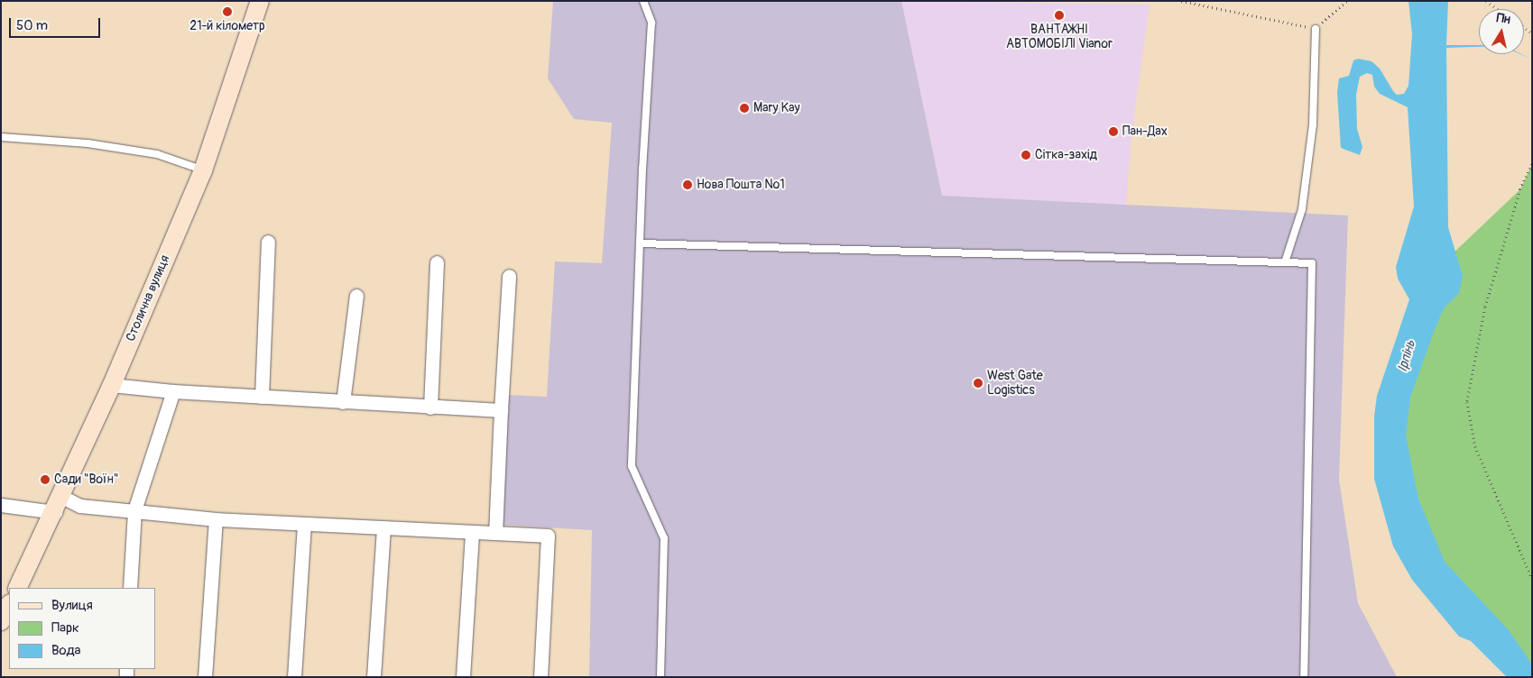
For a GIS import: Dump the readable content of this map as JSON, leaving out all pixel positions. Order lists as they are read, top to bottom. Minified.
{"streets":{"main road":["Столична вулиця"]},"water":["Ірпінь"],"places":["21-й кілометр","ВАНТАЖНІ АВТОМОБІЛІ Vianor","Mary Kay","Пан-Дах","Сітка-захід","Нова Пошта №1","West Gate Logistics","Сади \"Воїн\""],"legend":["Вулиця","Парк","Вода"],"scale_bar":"50 m","north":"top"}
